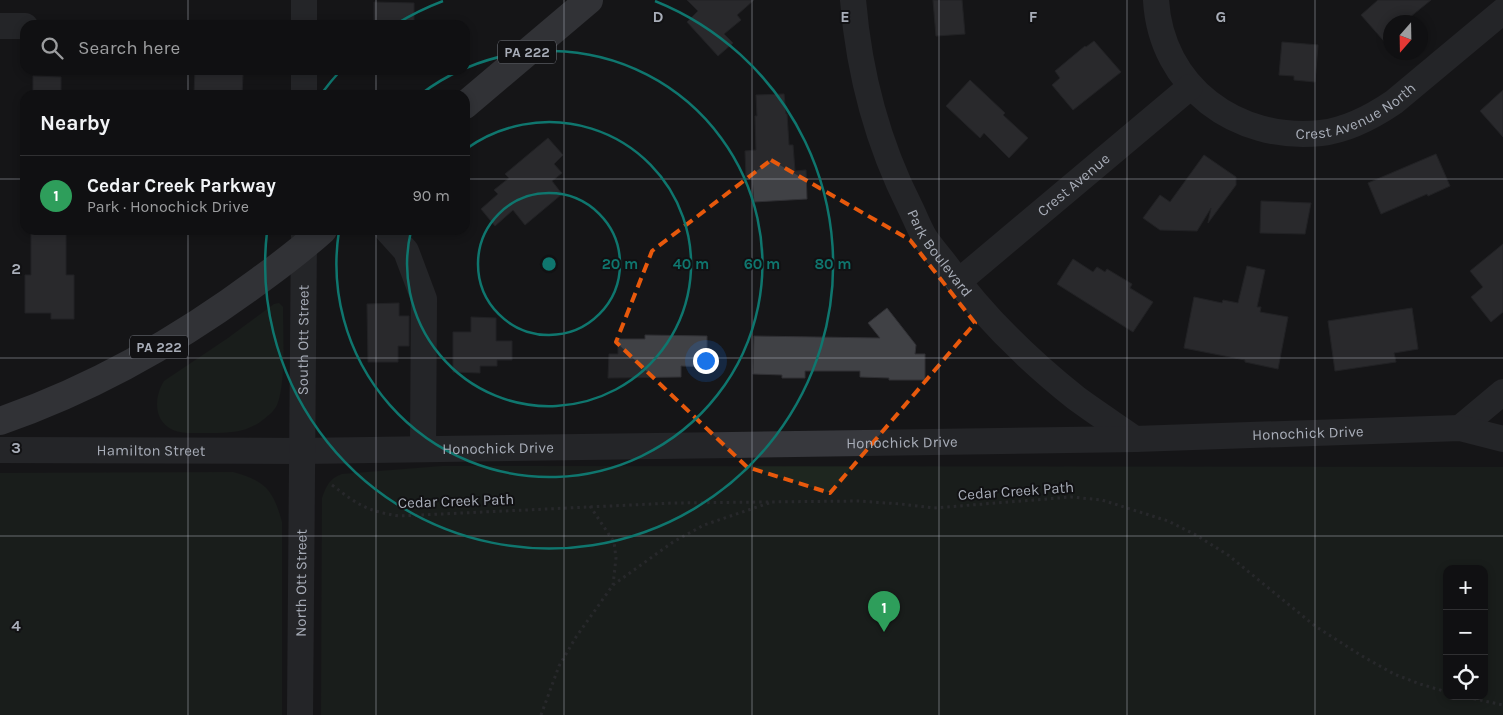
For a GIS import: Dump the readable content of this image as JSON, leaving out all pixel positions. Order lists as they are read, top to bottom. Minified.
{"streets":{"main road":["PA 222"],"street":["Crest Avenue North","Crest Avenue","Park Boulevard","South Ott Street","Honochick Drive","Hamilton Street","North Ott Street"],"path":["Cedar Creek Path"]},"crossings":[["PA 222","South Ott Street"],["Crest Avenue North","Crest Avenue"],["Crest Avenue","Park Boulevard"],["Park Boulevard","Honochick Drive"],["South Ott Street","Honochick Drive"],["South Ott Street","Hamilton Street"],["South Ott Street","North Ott Street"],["Honochick Drive","Hamilton Street"],["Honochick Drive","North Ott Street"],["Hamilton Street","North Ott Street"]],"north":"bottom","page":{"search":"Search here","heading":"Nearby","list":[{"mark":"1","name":"Cedar Creek Parkway","note":"Park · Honochick Drive","value":"90 m"}],"map_buttons":["+","−"],"pins":"1"},"grid":{"columns":["D","E","F","G"],"rows":["2","3","4"]},"rings":["20 m","40 m","60 m","80 m"]}
